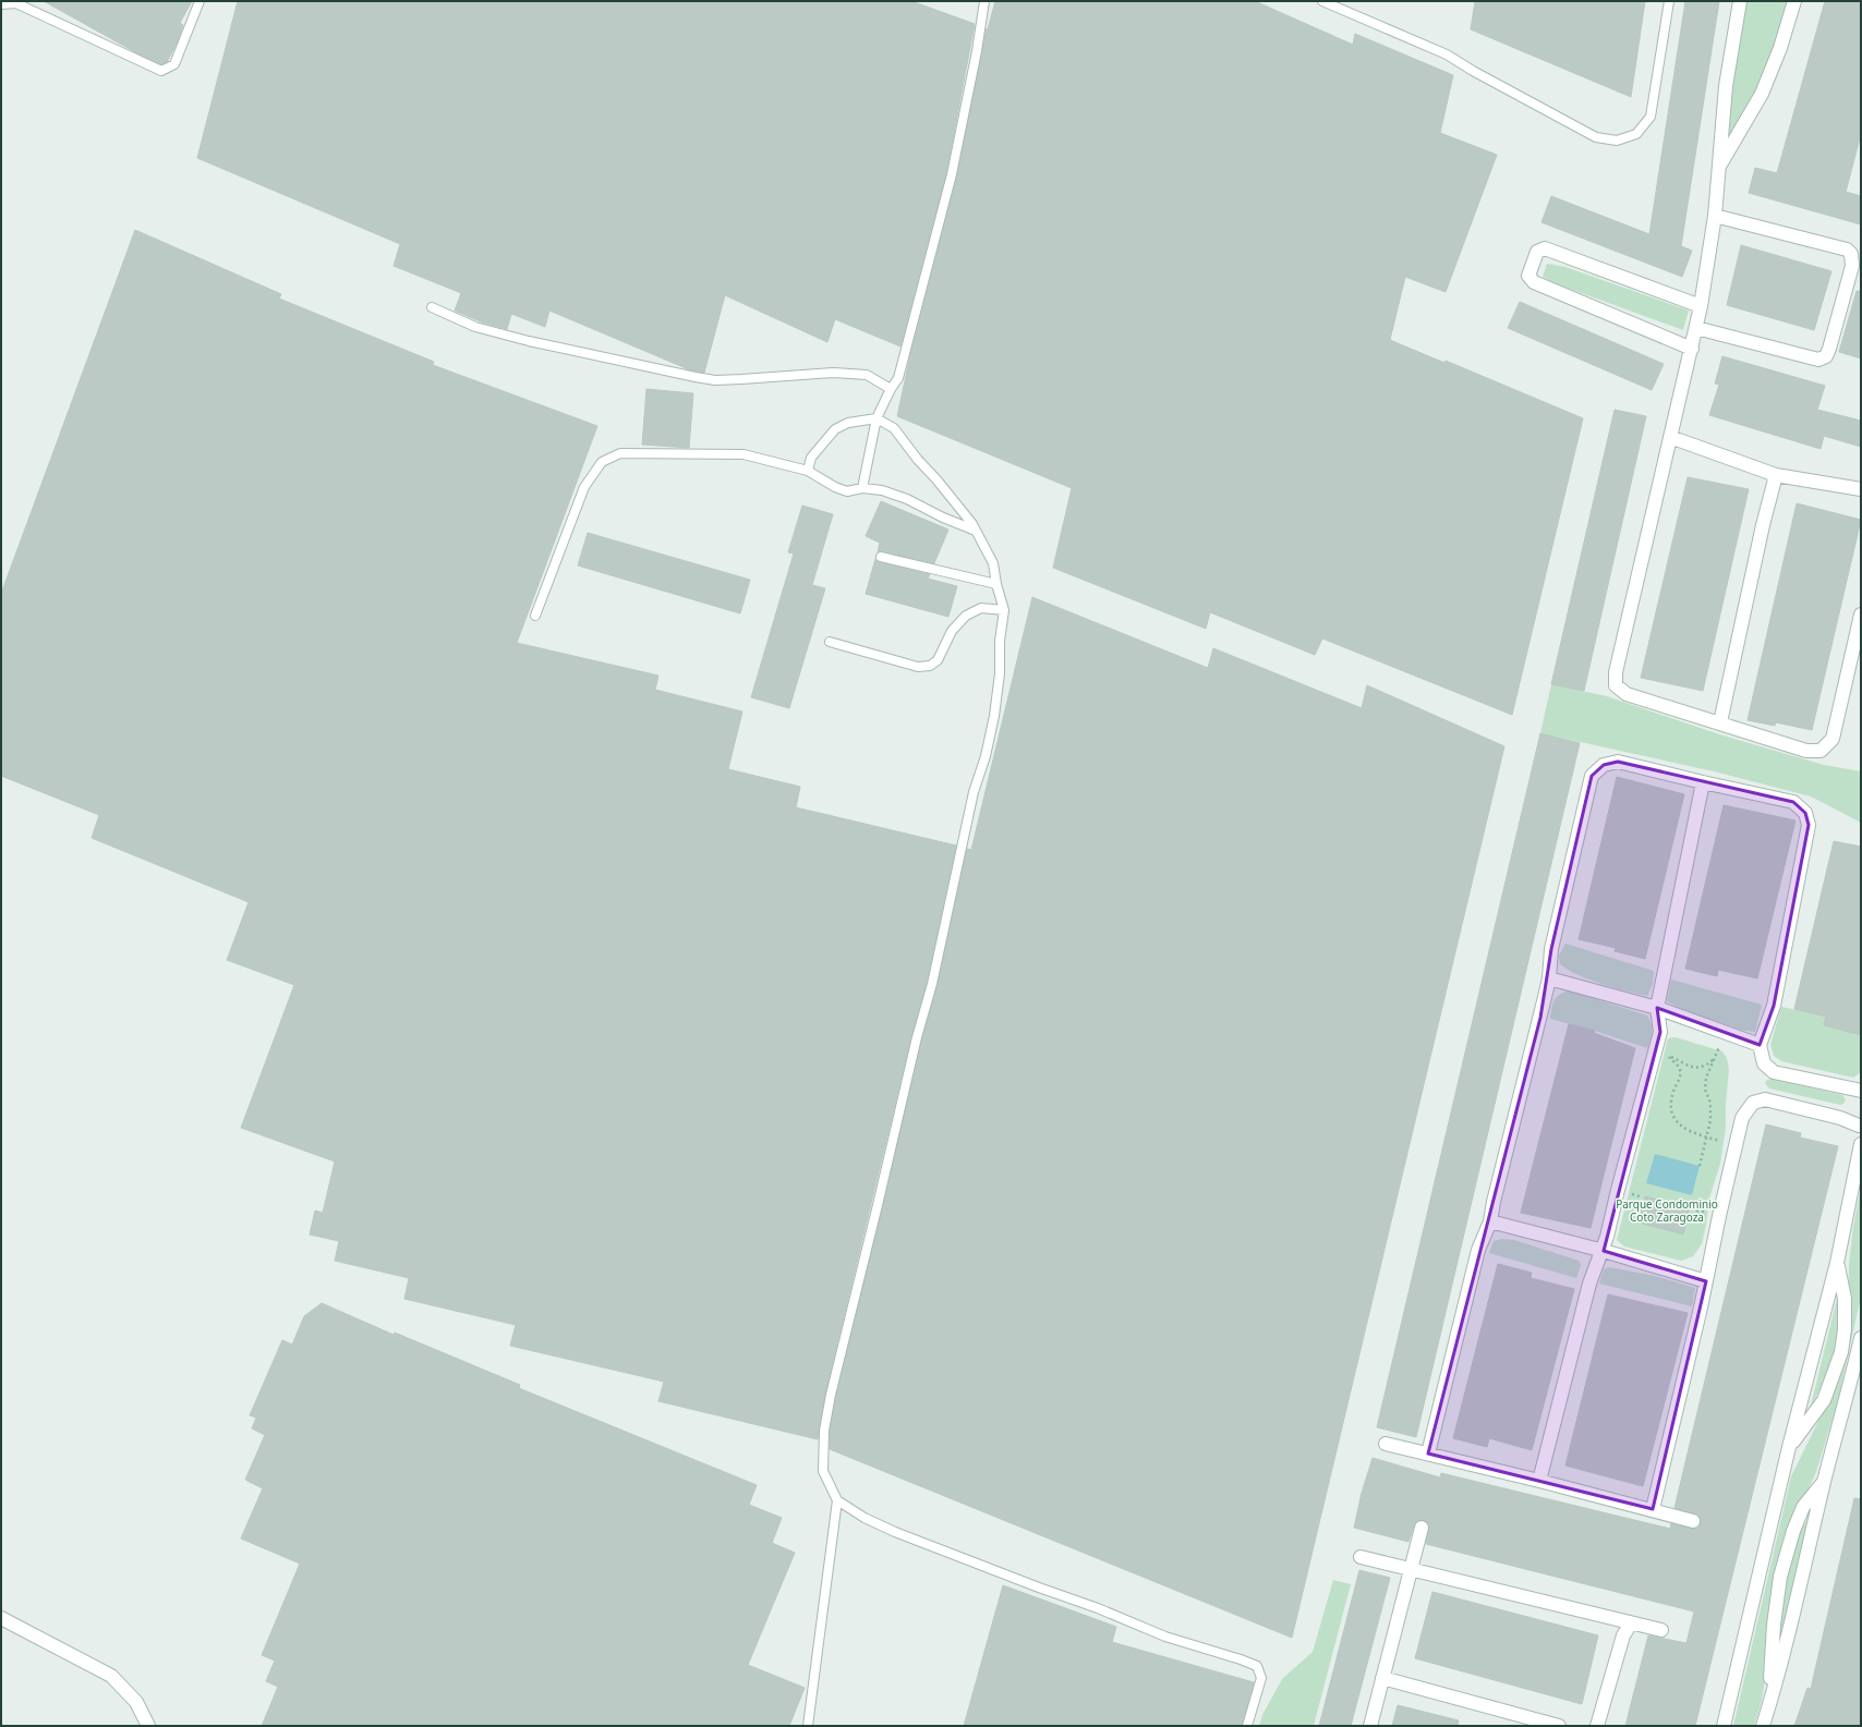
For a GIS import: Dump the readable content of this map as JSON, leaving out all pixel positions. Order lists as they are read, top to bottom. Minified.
{"parks":["Parque Condominio Coto Zaragoza"]}
